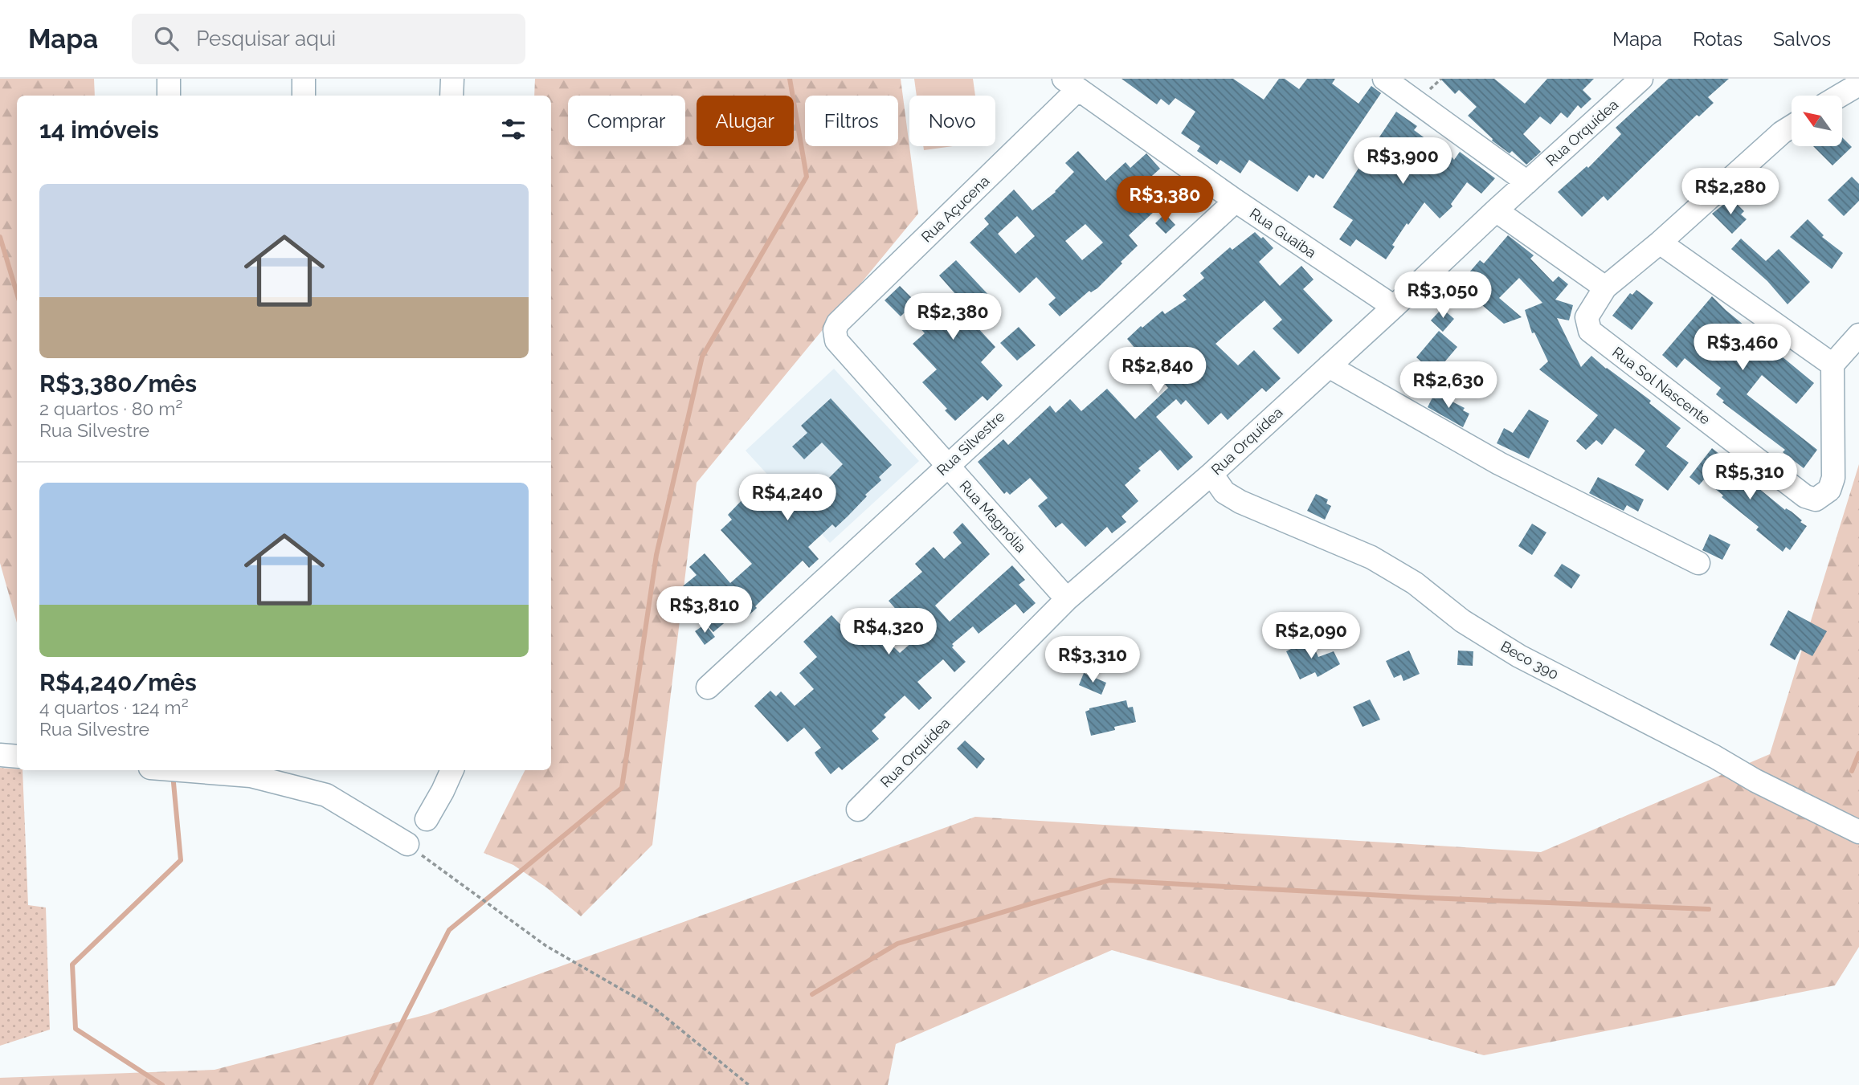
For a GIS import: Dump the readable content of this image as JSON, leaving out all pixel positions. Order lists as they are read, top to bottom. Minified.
{"streets":{"street":["Rua Orquídea","Rua Açucena","Rua Guaíba","Rua Sol Nascente","Rua Silvestre","Rua Magnólia","Beco 390"]},"crossings":[["Rua Orquídea","Rua Guaíba"],["Rua Orquídea","Rua Magnólia"],["Rua Orquídea","Beco 390"],["Rua Açucena","Rua Guaíba"],["Rua Açucena","Rua Magnólia"],["Rua Guaíba","Rua Silvestre"],["Rua Silvestre","Rua Magnólia"]],"north":"top left","page":{"header":"Mapa","search":"Pesquisar aqui","nav":["Mapa","Rotas","Salvos"],"chip":["Comprar","Alugar","Filtros","Novo"],"heading":"14 imóveis","price":["R$3,900","R$2,280","R$3,380","R$3,050","R$2,380","R$3,460","R$2,840","R$2,630","R$5,310","R$4,240","R$3,810","R$4,320","R$2,090","R$3,310"],"list":[{"name":"R$3,380/mês","note":"2 quartos · 80 m² · Rua Silvestre"},{"name":"R$4,240/mês","note":"4 quartos · 124 m² · Rua Silvestre"}]}}
